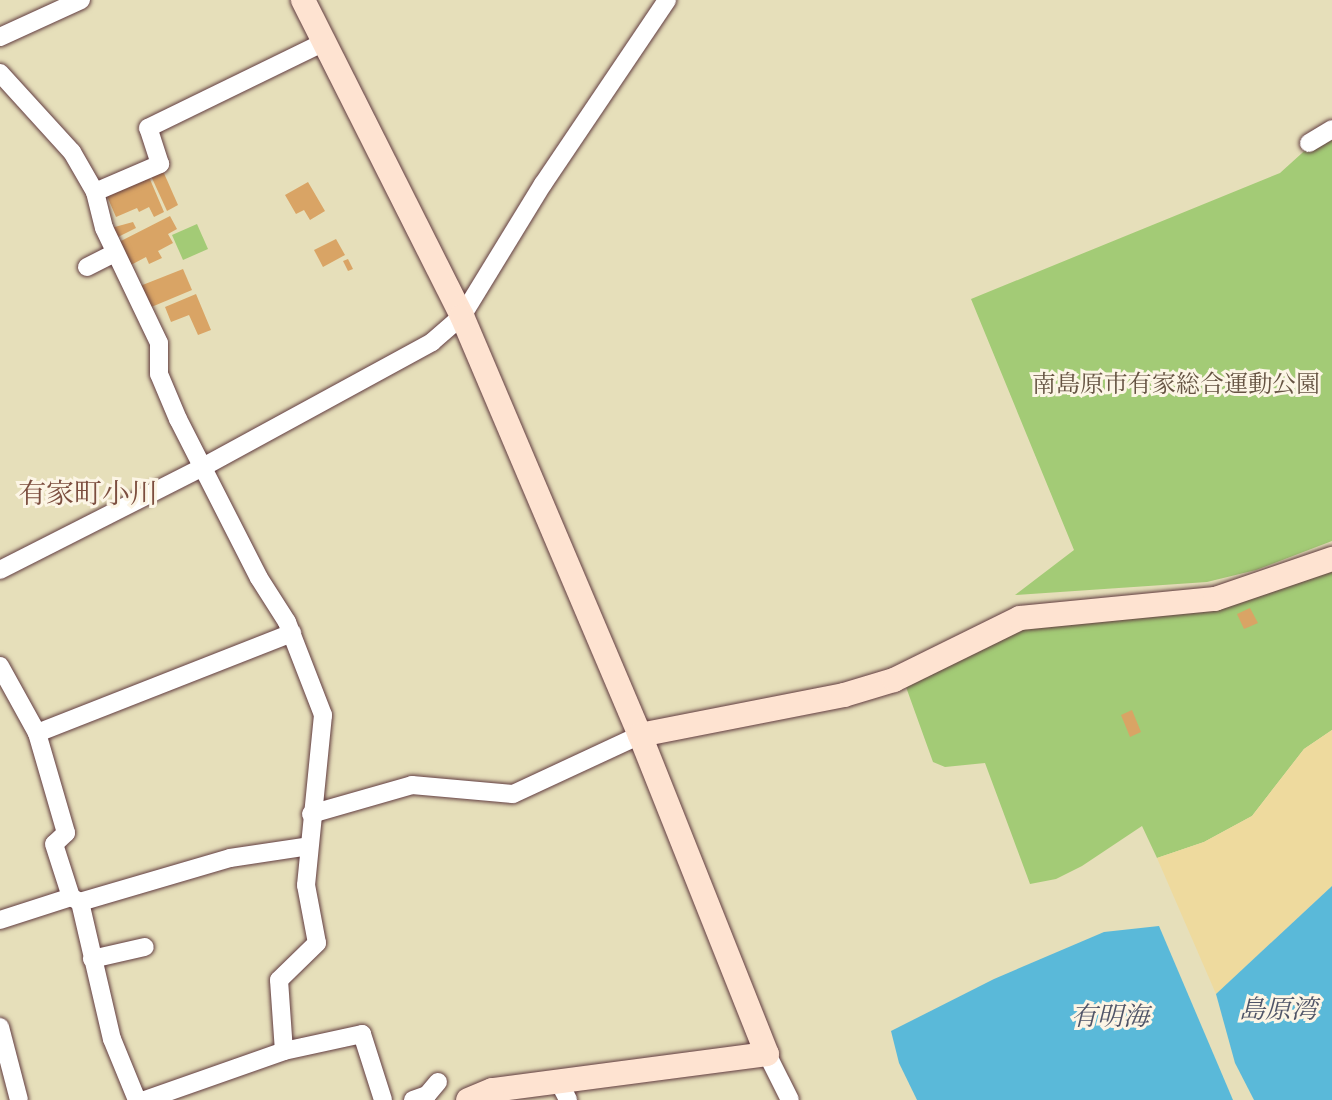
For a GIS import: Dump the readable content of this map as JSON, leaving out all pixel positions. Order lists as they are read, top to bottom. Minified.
{"districts":["有家町小川"],"water":["島原湾","有明海"],"parks":["南島原市有家総合運動公園"]}
